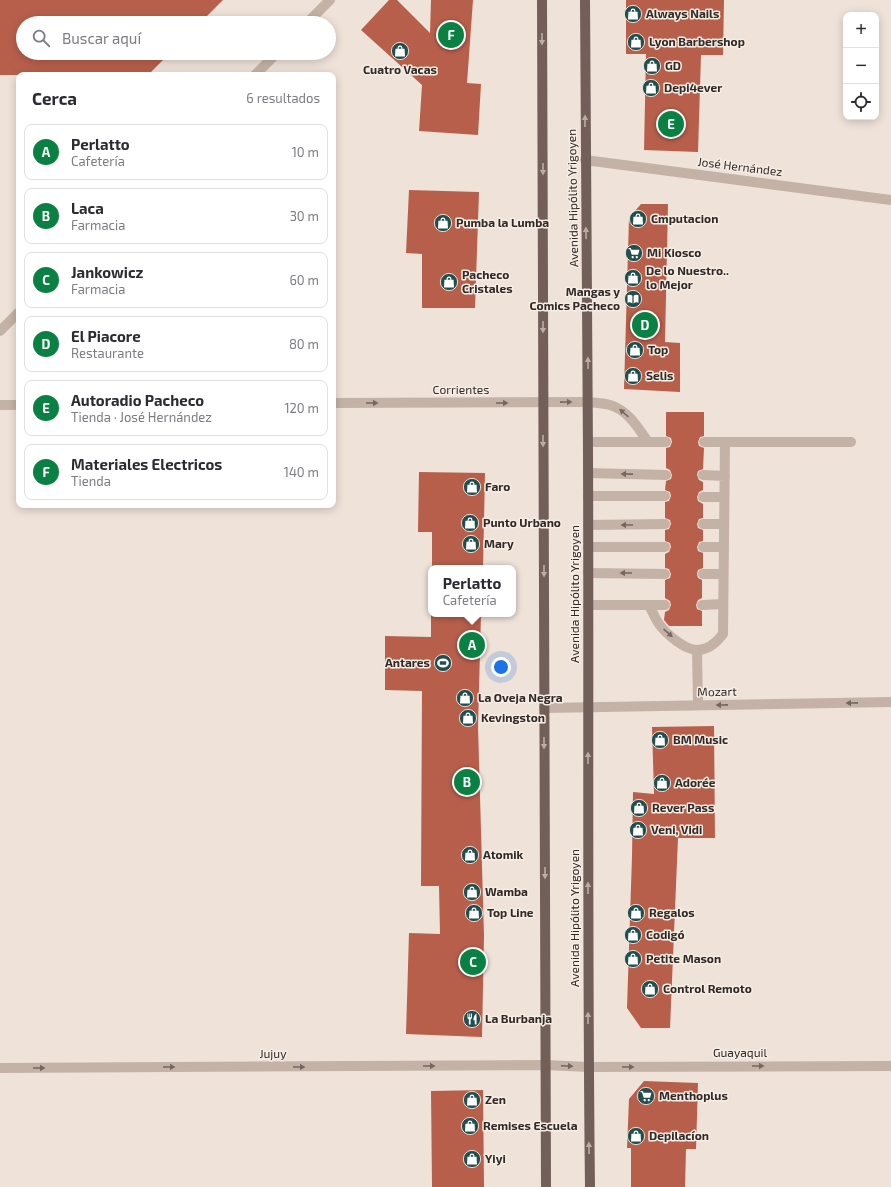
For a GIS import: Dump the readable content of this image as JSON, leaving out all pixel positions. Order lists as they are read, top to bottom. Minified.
{"streets":{"main road":["Avenida Hipólito Yrigoyen"],"street":["José Hernández","Corrientes","Mozart","Guayaquil","Jujuy"]},"crossings":[["José Hernández","Avenida Hipólito Yrigoyen"],["Avenida Hipólito Yrigoyen","Corrientes"],["Avenida Hipólito Yrigoyen","Mozart"],["Avenida Hipólito Yrigoyen","Guayaquil"],["Avenida Hipólito Yrigoyen","Jujuy"],["Guayaquil","Jujuy"]],"one_way":["Mozart","Guayaquil","Jujuy"],"places":{"shop":["Always Nails","Lyon Barbershop","Cuatro Vacas","GD","Depi4ever","Cmputacion","Pumba la Lumba","De lo Nuestro.. lo Mejor","Pacheco Cristales","Top","Selis","Faro","Punto Urbano","Mary","La Oveja Negra","Kevingston","BM Music","Adorée","Rever Pass","Veni, Vidi","Atomik","Wamba","Top Line","Regalos","Codigó","Petite Mason","Control Remoto","Zen","Remises Escuela","Depilacíon","Yiyi"],"supermarket":["Mi Kiosco","Menthoplus"],"library":["Mangas y Comics Pacheco"],"sports":["Antares"],"restaurant":["La Burbanja"]},"page":{"map_buttons":["+","−"],"search":"Buscar aquí","pins":["F","E","D","A","B","C"],"heading":["Cerca","6 resultados"],"list":[{"mark":"A","name":"Perlatto","note":"Cafetería","value":"10 m"},{"mark":"B","name":"Laca","note":"Farmacia","value":"30 m"},{"mark":"C","name":"Jankowicz","note":"Farmacia","value":"60 m"},{"mark":"D","name":"El Piacore","note":"Restaurante","value":"80 m"},{"mark":"E","name":"Autoradio Pacheco","note":"Tienda · José Hernández","value":"120 m"},{"mark":"F","name":"Materiales Electricos","note":"Tienda","value":"140 m"}],"popup":["Perlatto","Cafetería"]}}
